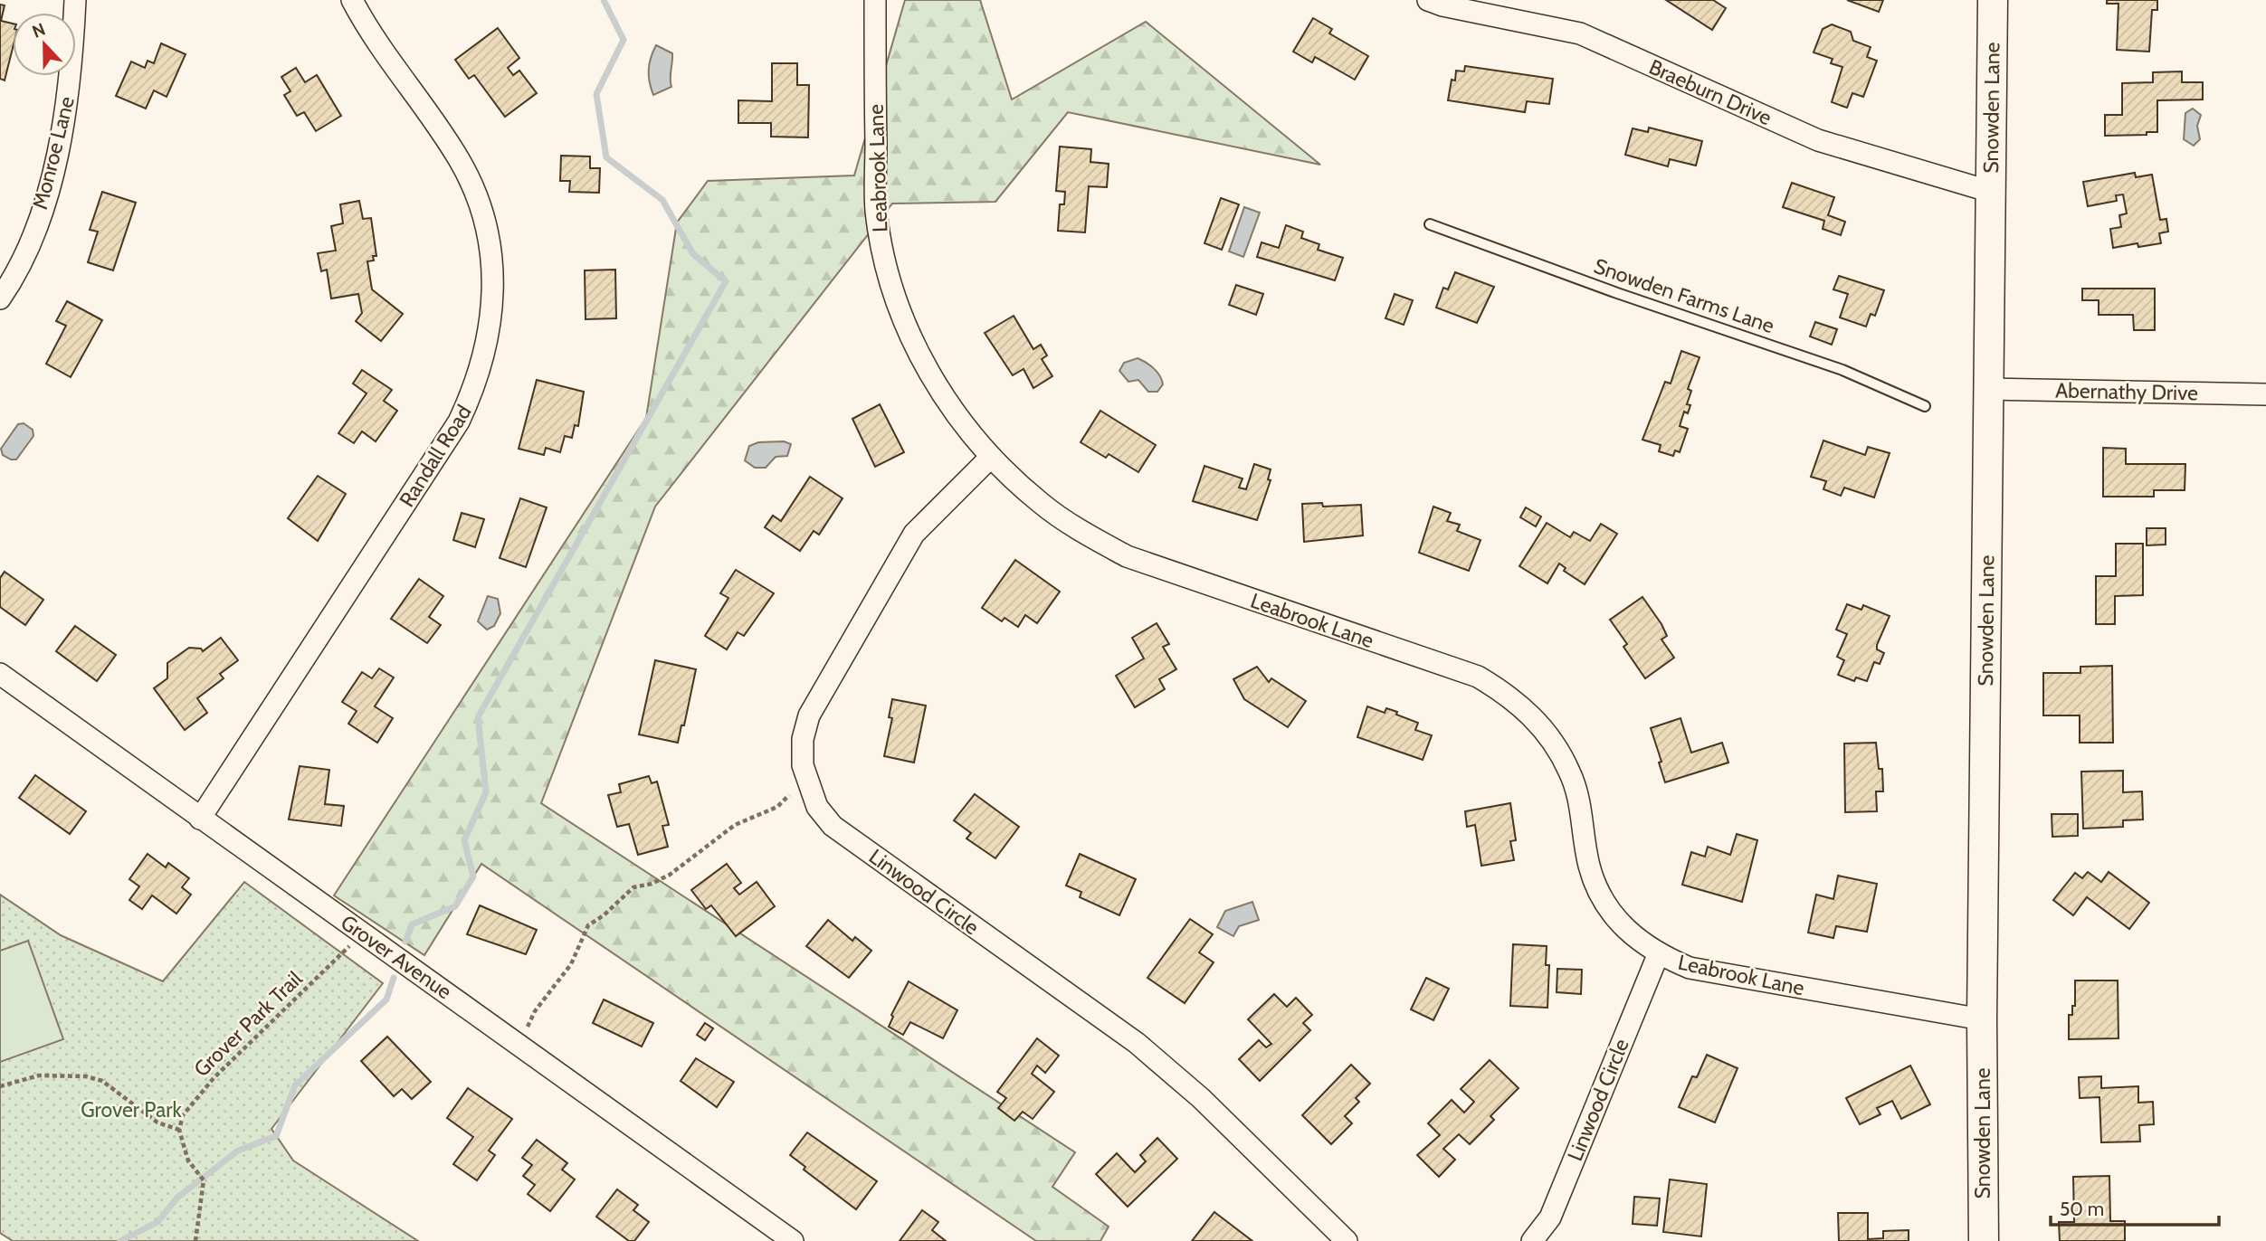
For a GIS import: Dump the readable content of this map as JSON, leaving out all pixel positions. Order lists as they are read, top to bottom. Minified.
{"streets":{"street":["Braeburn Drive","Snowden Lane","Monroe Lane","Leabrook Lane","Abernathy Drive","Randall Road","Linwood Circle","Grover Avenue"],"lane":["Snowden Farms Lane"],"path":["Grover Park Trail"]},"crossings":[["Braeburn Drive","Snowden Lane"],["Snowden Lane","Leabrook Lane"],["Snowden Lane","Abernathy Drive"],["Leabrook Lane","Linwood Circle"],["Randall Road","Grover Avenue"]],"parks":["Grover Park"],"scale_bar":"50 m","north":"top"}
